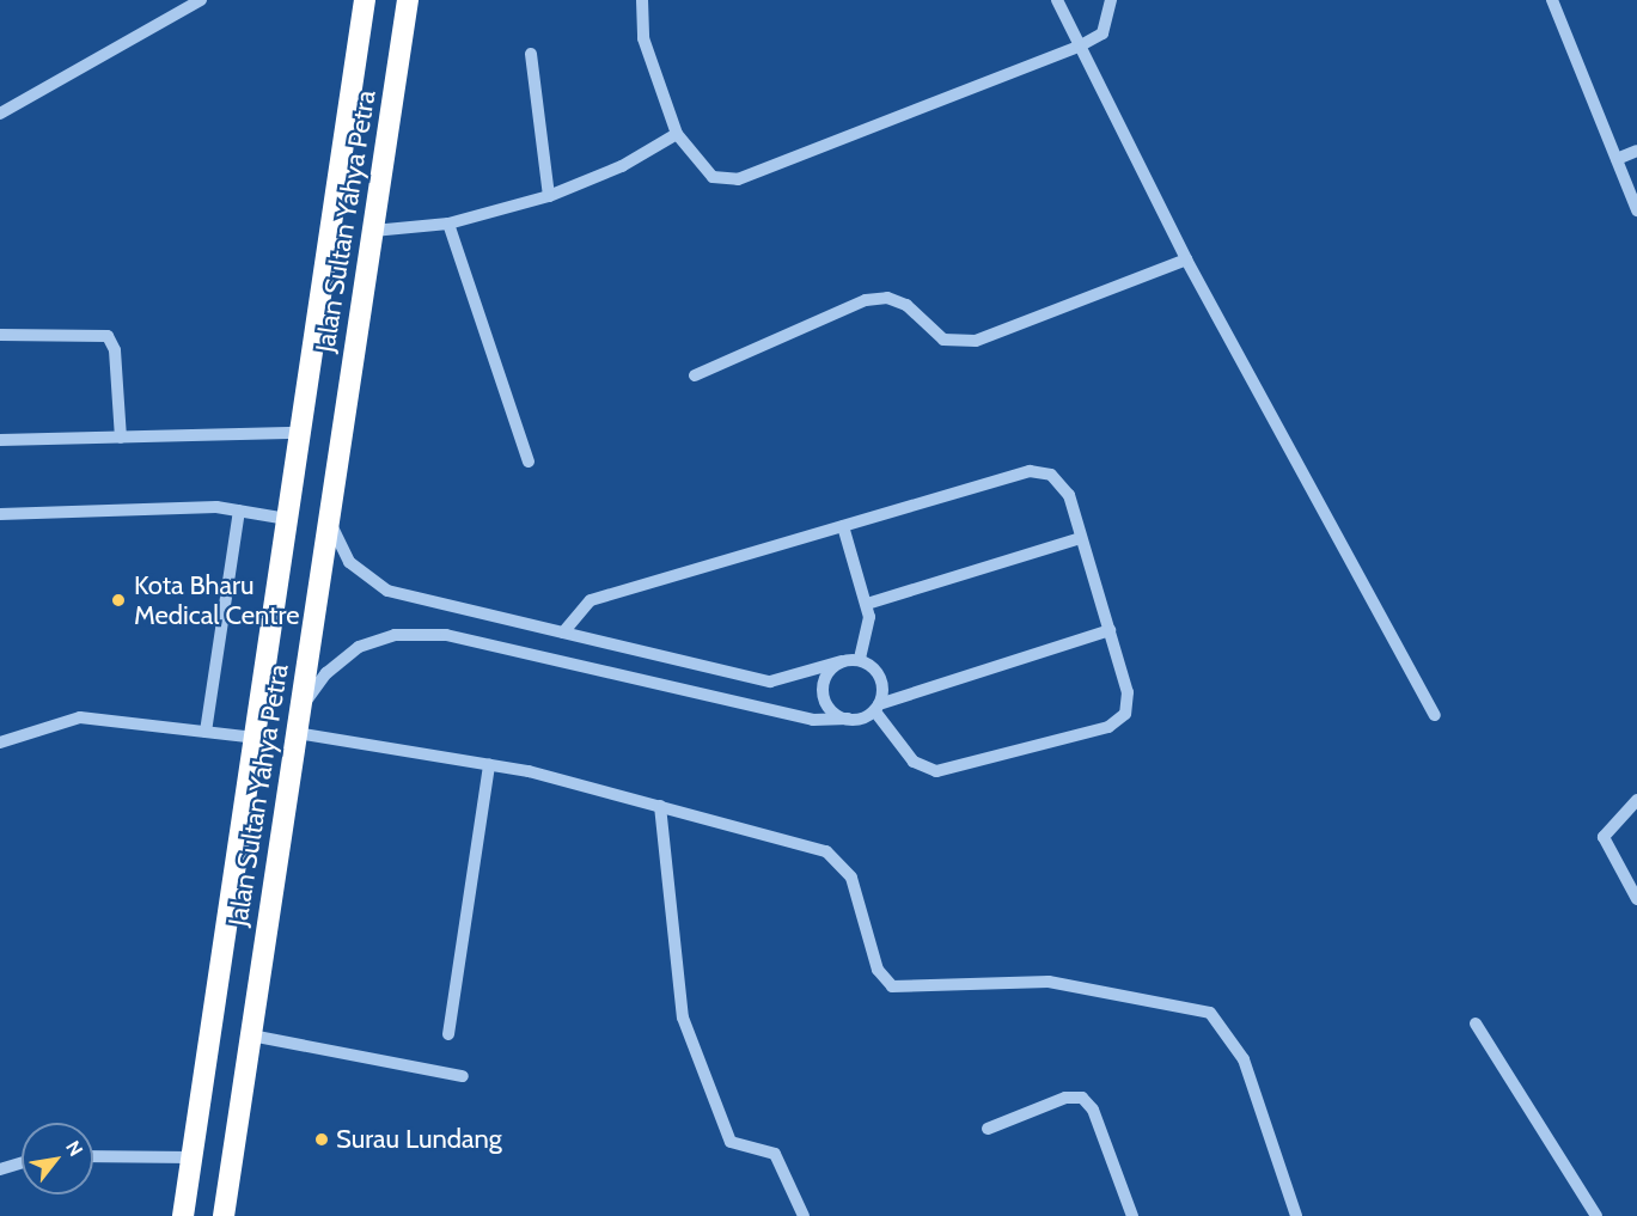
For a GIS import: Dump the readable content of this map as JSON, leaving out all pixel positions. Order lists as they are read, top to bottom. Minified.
{"streets":{"highway":["Jalan Sultan Yahya Petra"]},"places":["Kota Bharu Medical Centre","Surau Lundang"],"north":"top right"}
